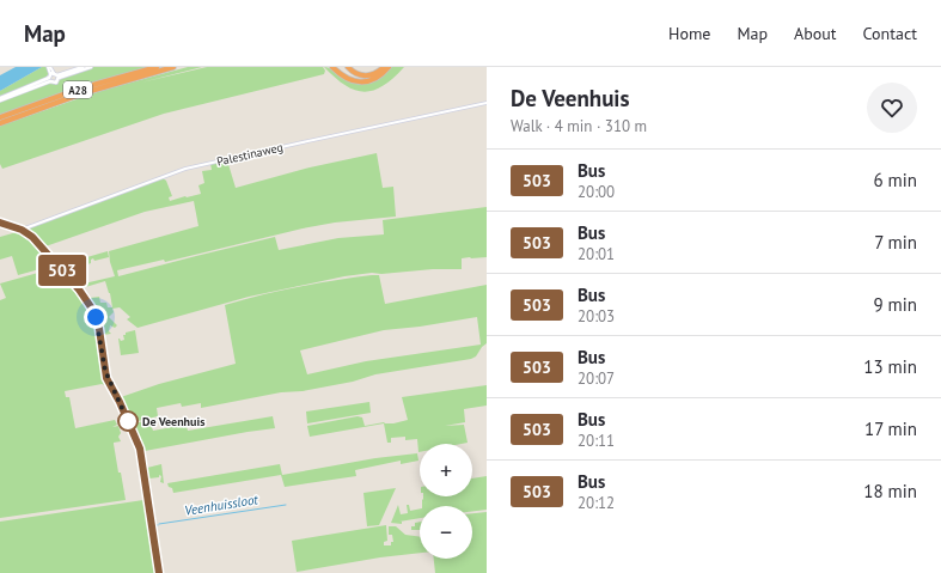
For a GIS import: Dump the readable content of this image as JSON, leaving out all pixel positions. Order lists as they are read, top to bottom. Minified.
{"streets":{"highway":["A28"],"street":["Palestinaweg"]},"water":["Veenhuissloot"],"places":["De Veenhuis"],"lines":["bus line 503"],"page":{"header":"Map","nav":["Home","Map","About","Contact"],"on_map":"503","heading":["De Veenhuis","Walk · 4 min · 310 m"],"list":[{"mark":"503","name":"Bus","note":"20:00","value":"6 min"},{"mark":"503","name":"Bus","note":"20:01","value":"7 min"},{"mark":"503","name":"Bus","note":"20:03","value":"9 min"},{"mark":"503","name":"Bus","note":"20:07","value":"13 min"},{"mark":"503","name":"Bus","note":"20:11","value":"17 min"},{"mark":"503","name":"Bus","note":"20:12","value":"18 min"}],"map_buttons":["+","−"]}}
